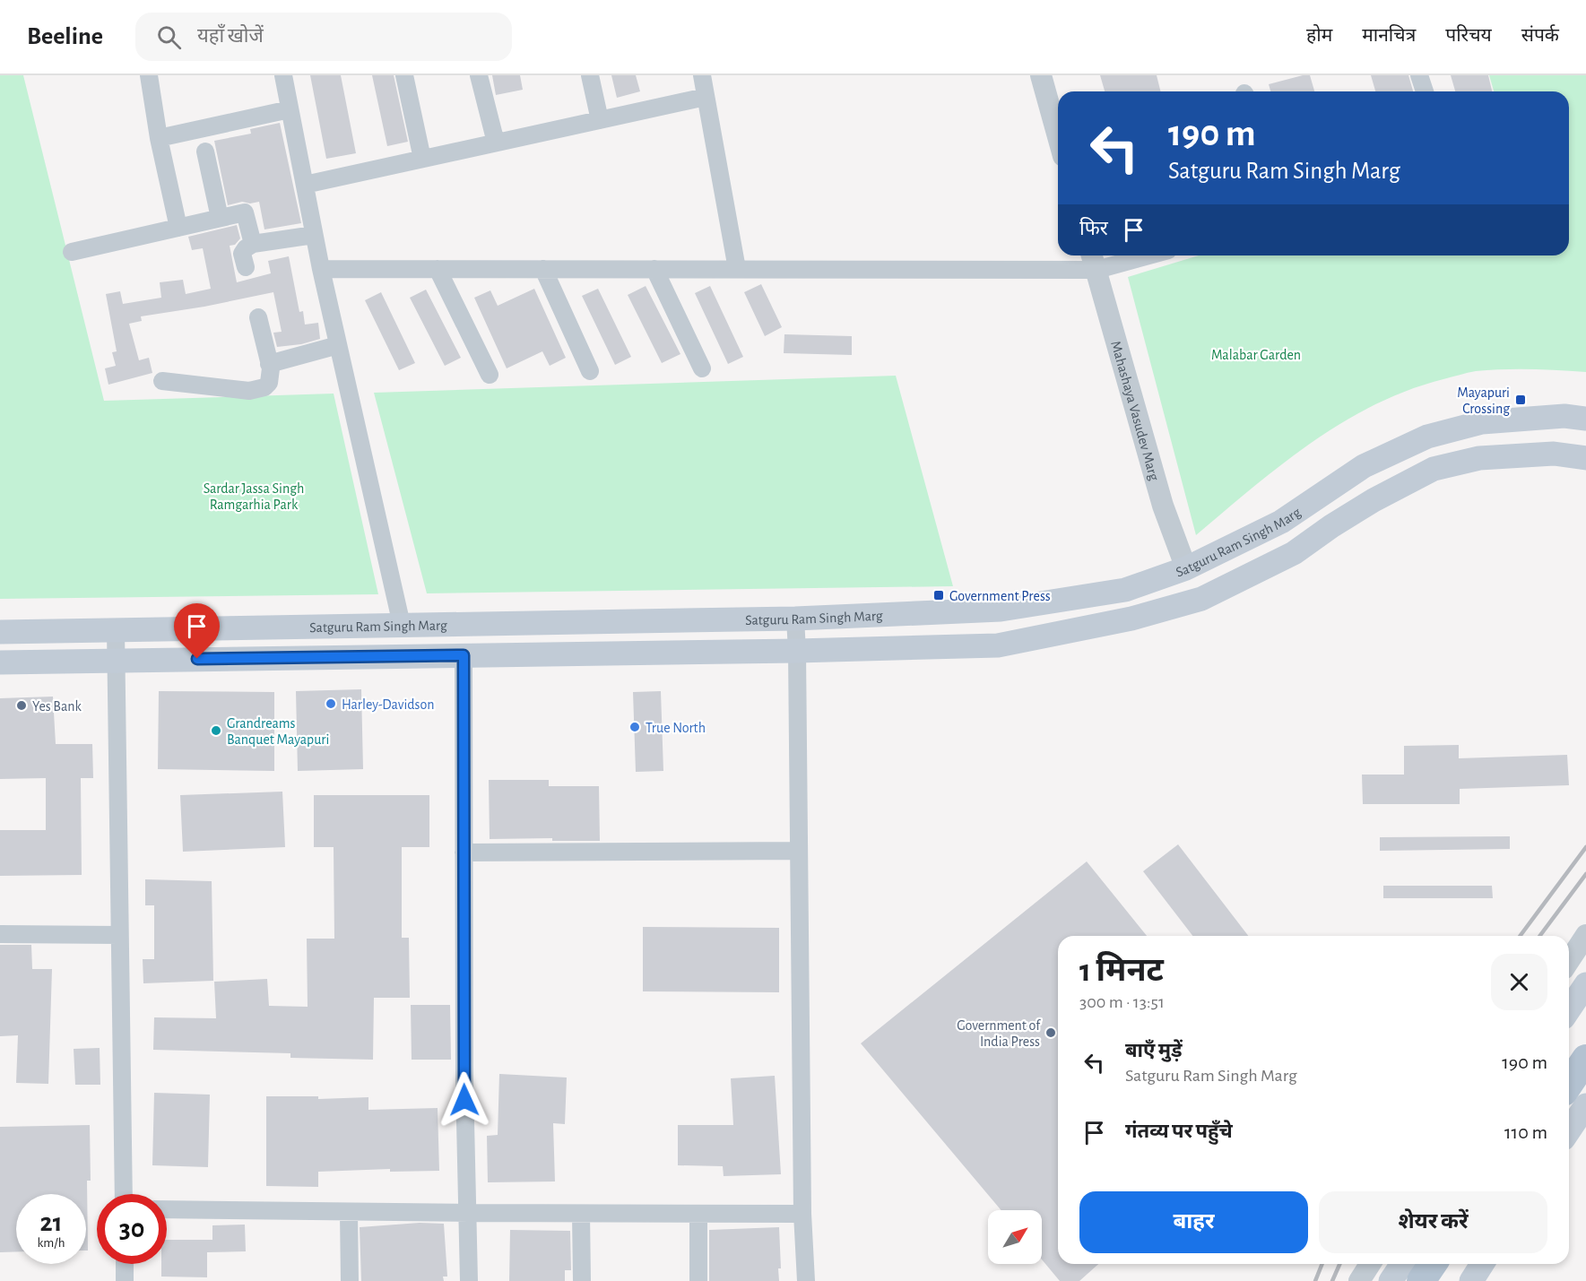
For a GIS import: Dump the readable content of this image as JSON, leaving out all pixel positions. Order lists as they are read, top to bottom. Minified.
{"streets":{"main road":["Satguru Ram Singh Marg"],"street":["Mahashaya Vasudev Marg"]},"crossings":[["Mahashaya Vasudev Marg","Satguru Ram Singh Marg"]],"parks":["Malabar Garden","Sardar Jassa Singh Ramgarhia Park"],"places":{"transit":["Mayapuri Crossing","Government Press"],"other":["Harley-Davidson","Yes Bank","True North","Grandreams Banquet Mayapuri","Government of India Press"]},"north":"top right","page":{"header":"Beeline","search":"यहाँ खोजें","nav":["होम","मानचित्र","परिचय","संपर्क"],"turn":["190 m","Satguru Ram Singh Marg"],"then":"फिर","heading":["1 मिनट","300 m · 13:51"],"list":[{"name":"बाएँ मुड़ें","note":"Satguru Ram Singh Marg","value":"190 m"},{"name":"गंतव्य पर पहुँचे","value":"110 m"}],"buttons":["बाहर","शेयर करें"],"speed":"21 km/h","limit":"30"}}
